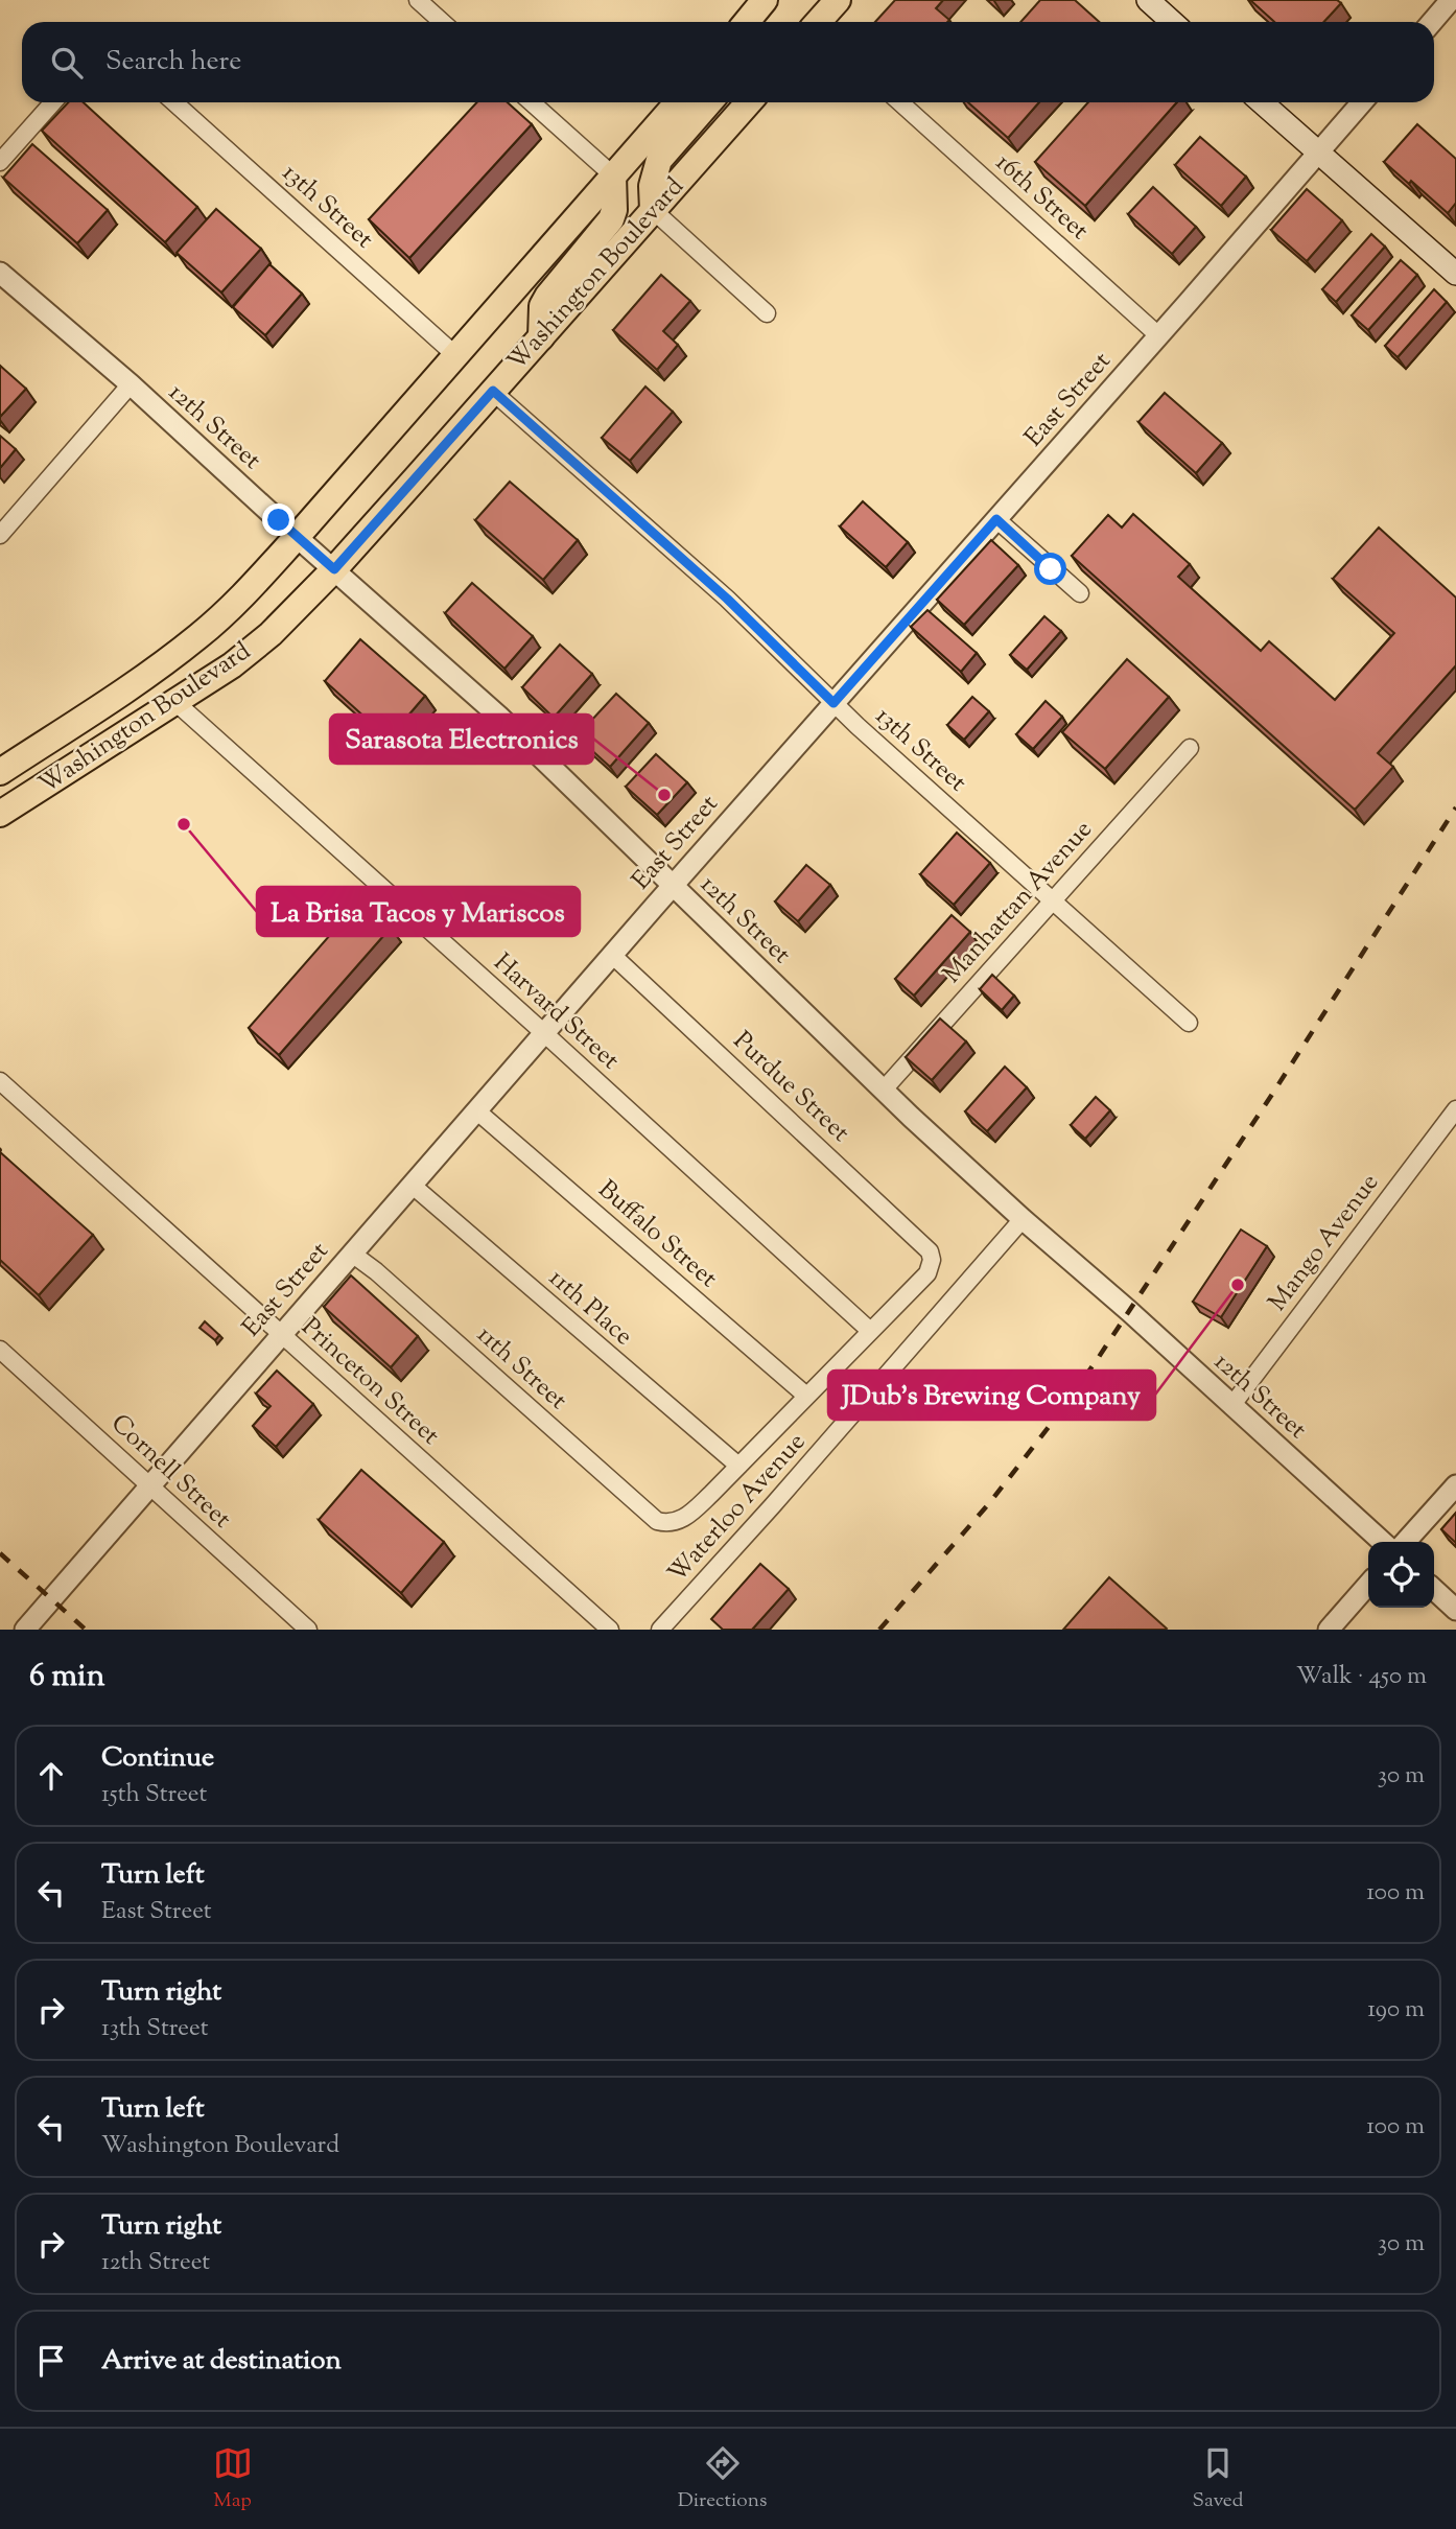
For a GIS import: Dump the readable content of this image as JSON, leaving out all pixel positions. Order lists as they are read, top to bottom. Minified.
{"streets":{"main road":["Washington Boulevard"],"street":["16th Street","13th Street","East Street","12th Street","Manhattan Avenue","Harvard Street","Purdue Street","Buffalo Street","Mango Avenue","11th Place","11th Street","Princeton Street","Cornell Street","Waterloo Avenue"]},"crossings":[["16th Street","East Street"],["13th Street","Washington Boulevard"],["13th Street","East Street"],["13th Street","Manhattan Avenue"],["Washington Boulevard","12th Street"],["Washington Boulevard","Harvard Street"],["East Street","12th Street"],["East Street","Harvard Street"],["East Street","Purdue Street"],["East Street","Buffalo Street"],["East Street","11th Place"],["East Street","11th Street"],["East Street","Princeton Street"],["East Street","Cornell Street"],["12th Street","Manhattan Avenue"],["12th Street","Mango Avenue"],["12th Street","Waterloo Avenue"],["Harvard Street","Purdue Street"],["11th Place","11th Street"]],"places":["Sarasota Electronics","La Brisa Tacos y Mariscos","JDub's Brewing Company"],"page":{"search":"Search here","heading":["6 min","Walk · 450 m"],"list":[["Continue","15th Street","30 m"],["Turn left","East Street","100 m"],["Turn right","13th Street","190 m"],["Turn left","Washington Boulevard","100 m"],["Turn right","12th Street","30 m"],"Arrive at destination"],"nav":["Map","Directions","Saved"]}}
